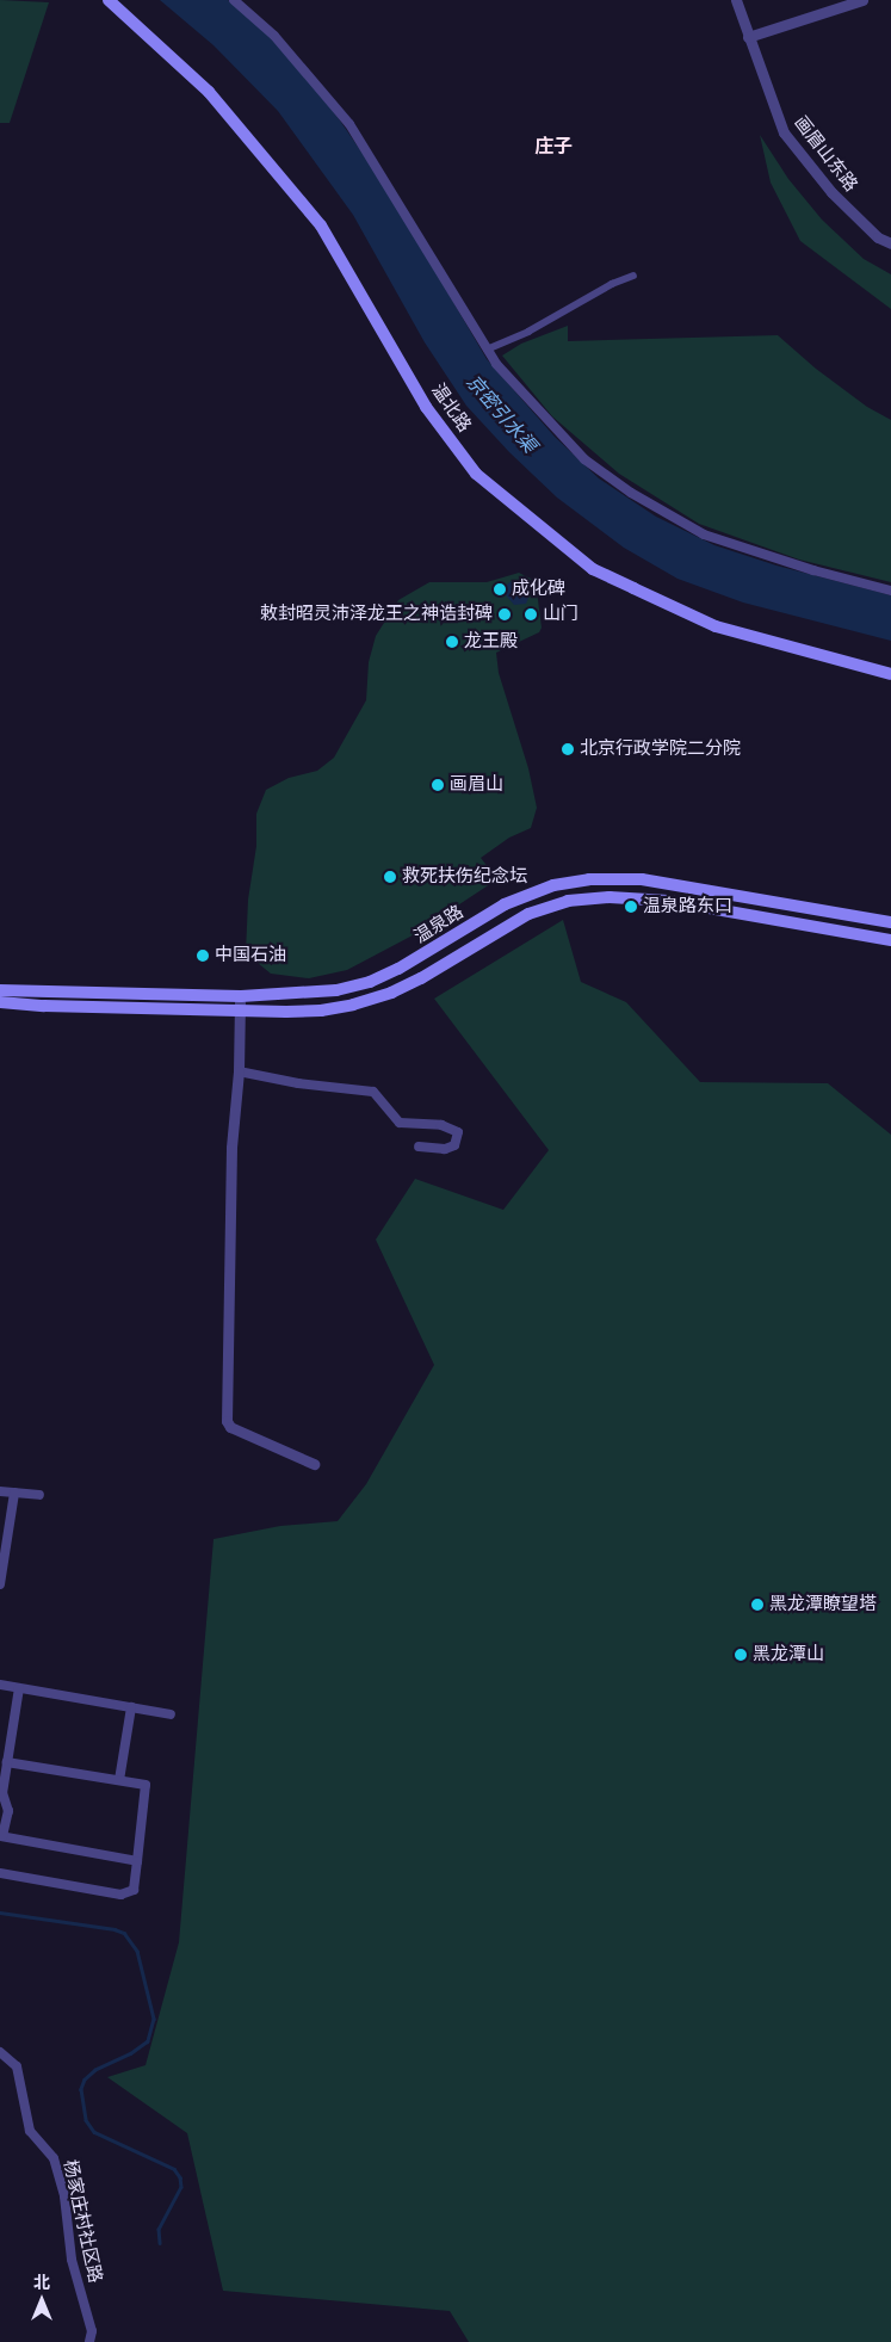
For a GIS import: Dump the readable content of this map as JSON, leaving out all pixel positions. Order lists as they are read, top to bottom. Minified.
{"streets":{"main road":["温北路","温泉路"],"street":["画眉山东路","杨家庄村社区路"]},"districts":["庄子"],"water":["京密引水渠"],"places":["成化碑","敕封昭灵沛泽龙王之神诰封碑","山门","龙王殿","北京行政学院二分院","画眉山","救死扶伤纪念坛","温泉路东口","中国石油","黑龙潭瞭望塔","黑龙潭山"],"north":"top"}
